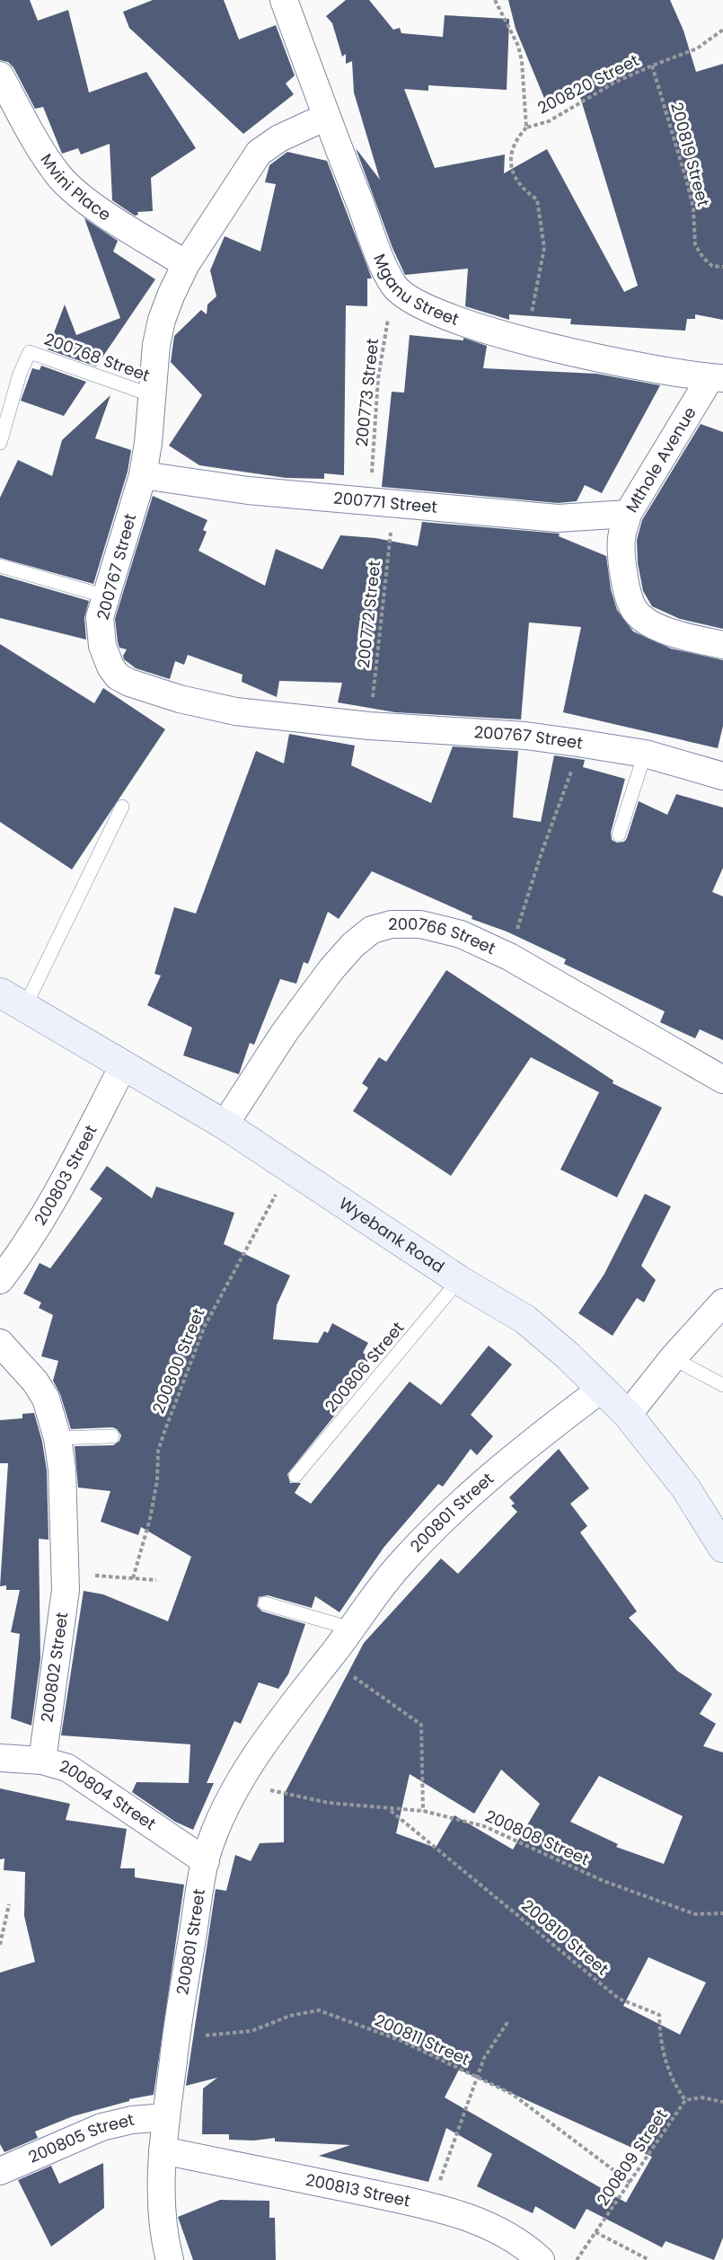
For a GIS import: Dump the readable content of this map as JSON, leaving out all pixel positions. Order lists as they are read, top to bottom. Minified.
{"streets":{"street":["Mvini Place","Mganu Street","Mthole Avenue","200771 Street","200767 Street","200766 Street","200803 Street","Wyebank Road","200801 Street","200802 Street","200804 Street","200805 Street","200813 Street"],"lane":["200768 Street","200806 Street"],"path":["200820 Street","200819 Street","200773 Street","200772 Street","200800 Street","200808 Street","200810 Street","200811 Street","200809 Street"]},"crossings":[["200820 Street","200819 Street"],["Mvini Place","200767 Street"],["Mganu Street","200773 Street"],["Mganu Street","Mthole Avenue"],["Mganu Street","200767 Street"],["200768 Street","200767 Street"],["200773 Street","200771 Street"],["200773 Street","200772 Street"],["Mthole Avenue","200771 Street"],["200771 Street","200767 Street"],["200771 Street","200772 Street"],["200767 Street","200772 Street"],["200766 Street","Wyebank Road"],["200803 Street","Wyebank Road"],["Wyebank Road","200800 Street"],["Wyebank Road","200806 Street"],["Wyebank Road","200801 Street"],["200801 Street","200804 Street"],["200801 Street","200808 Street"],["200801 Street","200811 Street"],["200801 Street","200805 Street"],["200801 Street","200813 Street"],["200802 Street","200804 Street"],["200808 Street","200810 Street"],["200810 Street","200809 Street"],["200811 Street","200809 Street"]]}
